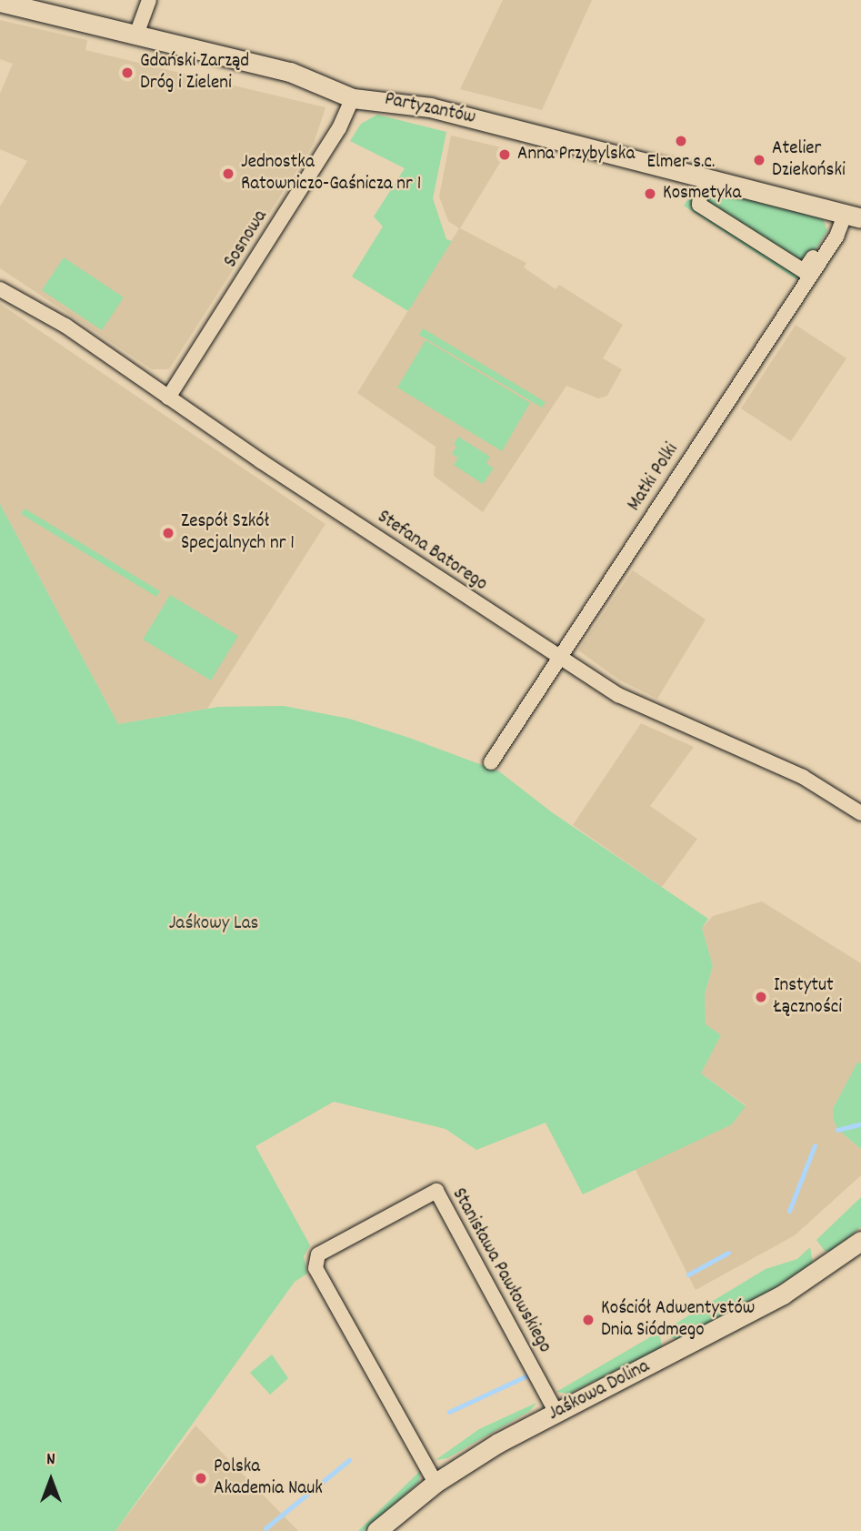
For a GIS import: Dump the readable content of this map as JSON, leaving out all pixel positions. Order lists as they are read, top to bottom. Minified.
{"streets":{"street":["Partyzantów","Sosnowa","Matki Polki","Stefana Batorego","Stanisława Pawłowskiego","Jaśkowa Dolina"]},"crossings":[["Partyzantów","Sosnowa"],["Partyzantów","Matki Polki"],["Sosnowa","Stefana Batorego"],["Matki Polki","Stefana Batorego"],["Stanisława Pawłowskiego","Jaśkowa Dolina"]],"parks":["Jaśkowy Las"],"places":["Gdański Zarząd Dróg i Zieleni","Elmer s.c.","Anna Przybylska","Atelier Dziekoński","Jednostka Ratowniczo-Gaśnicza nr 1","Kosmetyka","Zespół Szkół Specjalnych nr 1","Instytut Łączności","Kościół Adwentystów Dnia Siódmego","Polska Akademia Nauk"],"north":"top"}
